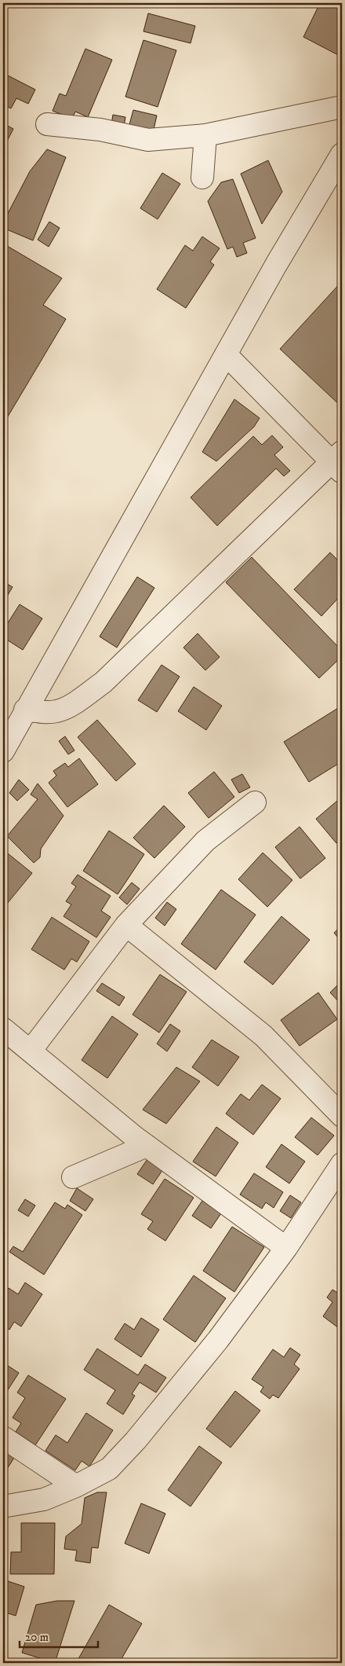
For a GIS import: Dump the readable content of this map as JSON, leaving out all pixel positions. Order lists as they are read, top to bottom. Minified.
{"scale_bar":"20 m"}
